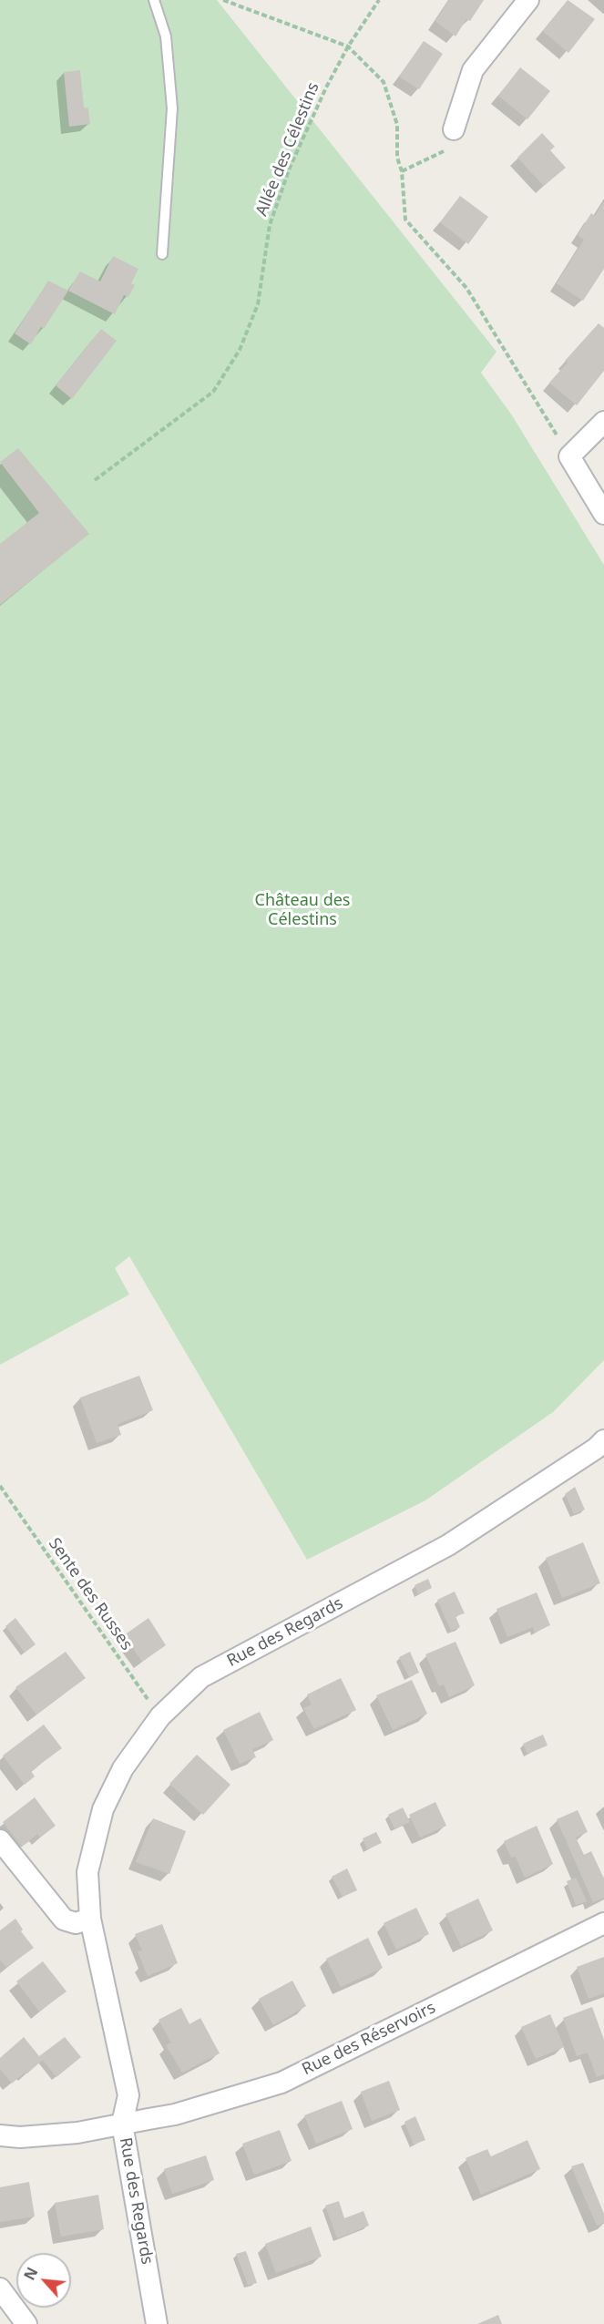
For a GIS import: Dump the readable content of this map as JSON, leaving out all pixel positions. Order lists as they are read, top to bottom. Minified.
{"streets":{"street":["Rue des Regards","Rue des Réservoirs"],"path":["Allée des Célestins","Sente des Russes"]},"crossings":[["Sente des Russes","Rue des Regards"],["Rue des Regards","Rue des Réservoirs"]],"parks":["Château des Célestins"],"north":"top left"}
